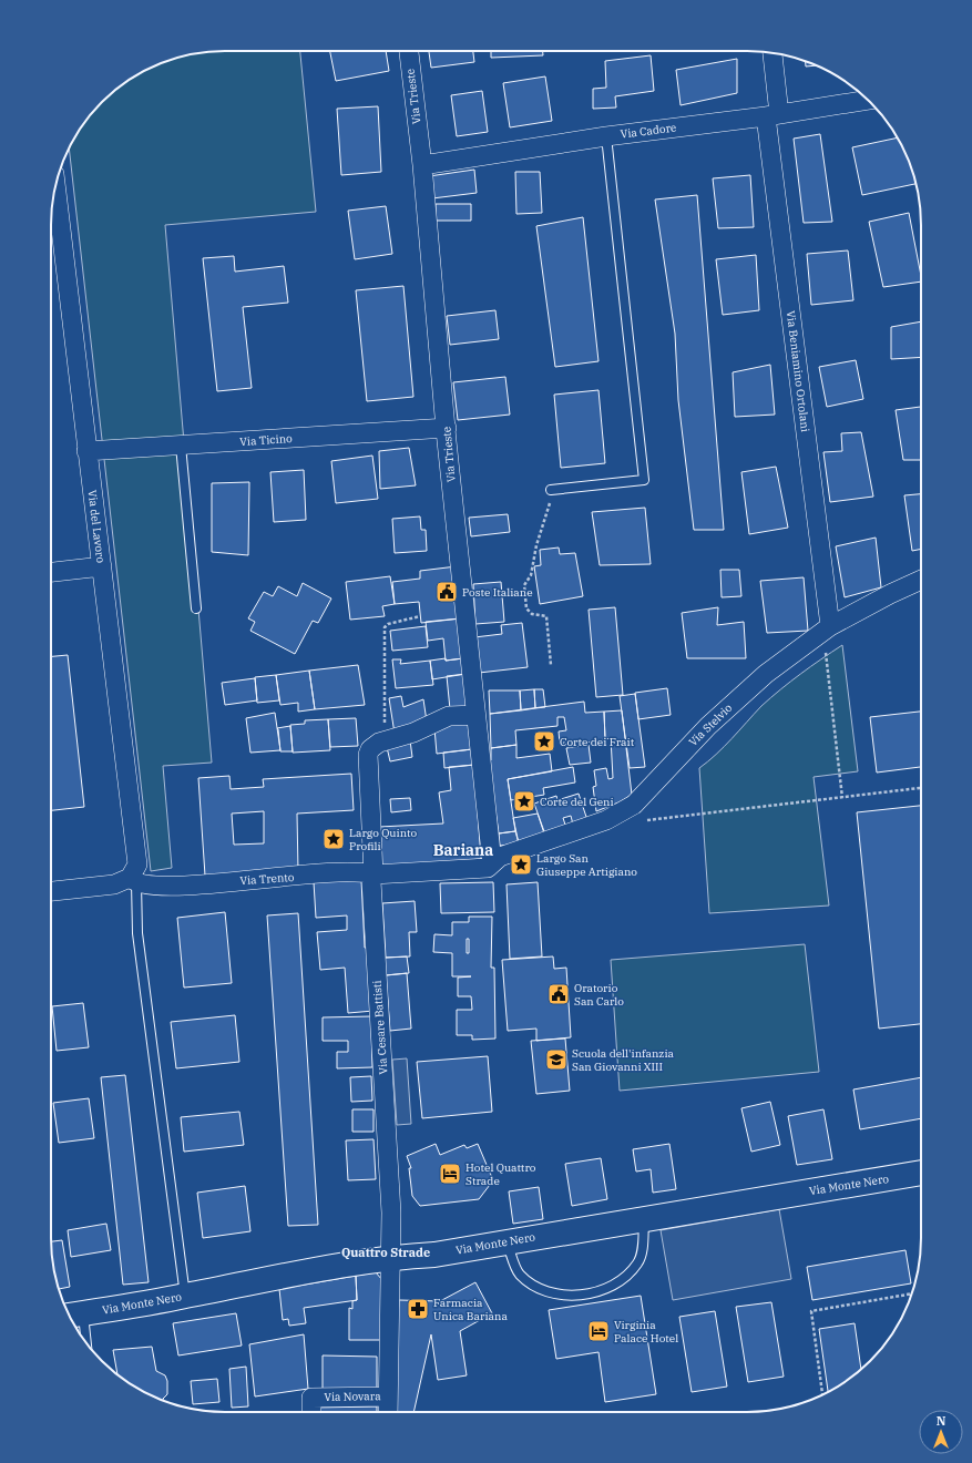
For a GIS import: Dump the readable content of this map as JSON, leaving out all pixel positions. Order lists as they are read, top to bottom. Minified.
{"streets":{"street":["Via Trieste","Via Cadore","Via Beniamino Ortolani","Via Ticino","Via del Lavoro","Via Stelvio","Via Trento","Via Cesare Battisti","Via Monte Nero","Via Novara"]},"crossings":[["Via Trieste","Via Cadore"],["Via Trieste","Via Ticino"],["Via Trieste","Via Stelvio"],["Via Trieste","Via Trento"],["Via Trieste","Via Cesare Battisti"],["Via Cadore","Via Beniamino Ortolani"],["Via Beniamino Ortolani","Via Stelvio"],["Via Ticino","Via del Lavoro"],["Via del Lavoro","Via Trento"],["Via Stelvio","Via Trento"],["Via Trento","Via Cesare Battisti"],["Via Cesare Battisti","Via Monte Nero"],["Via Cesare Battisti","Via Novara"]],"districts":["Bariana","Quattro Strade"],"places":{"public building":["Poste Italiane","Oratorio San Carlo"],"place":["Corte dei Frait","Corte del Geni","Largo Quinto Profili","Largo San Giuseppe Artigiano"],"school or university":["Scuola dell'infanzia San Giovanni XIII"],"hotel":["Hotel Quattro Strade","Virginia Palace Hotel"],"pharmacy":["Farmacia Unica Bariana"]},"north":"top"}
